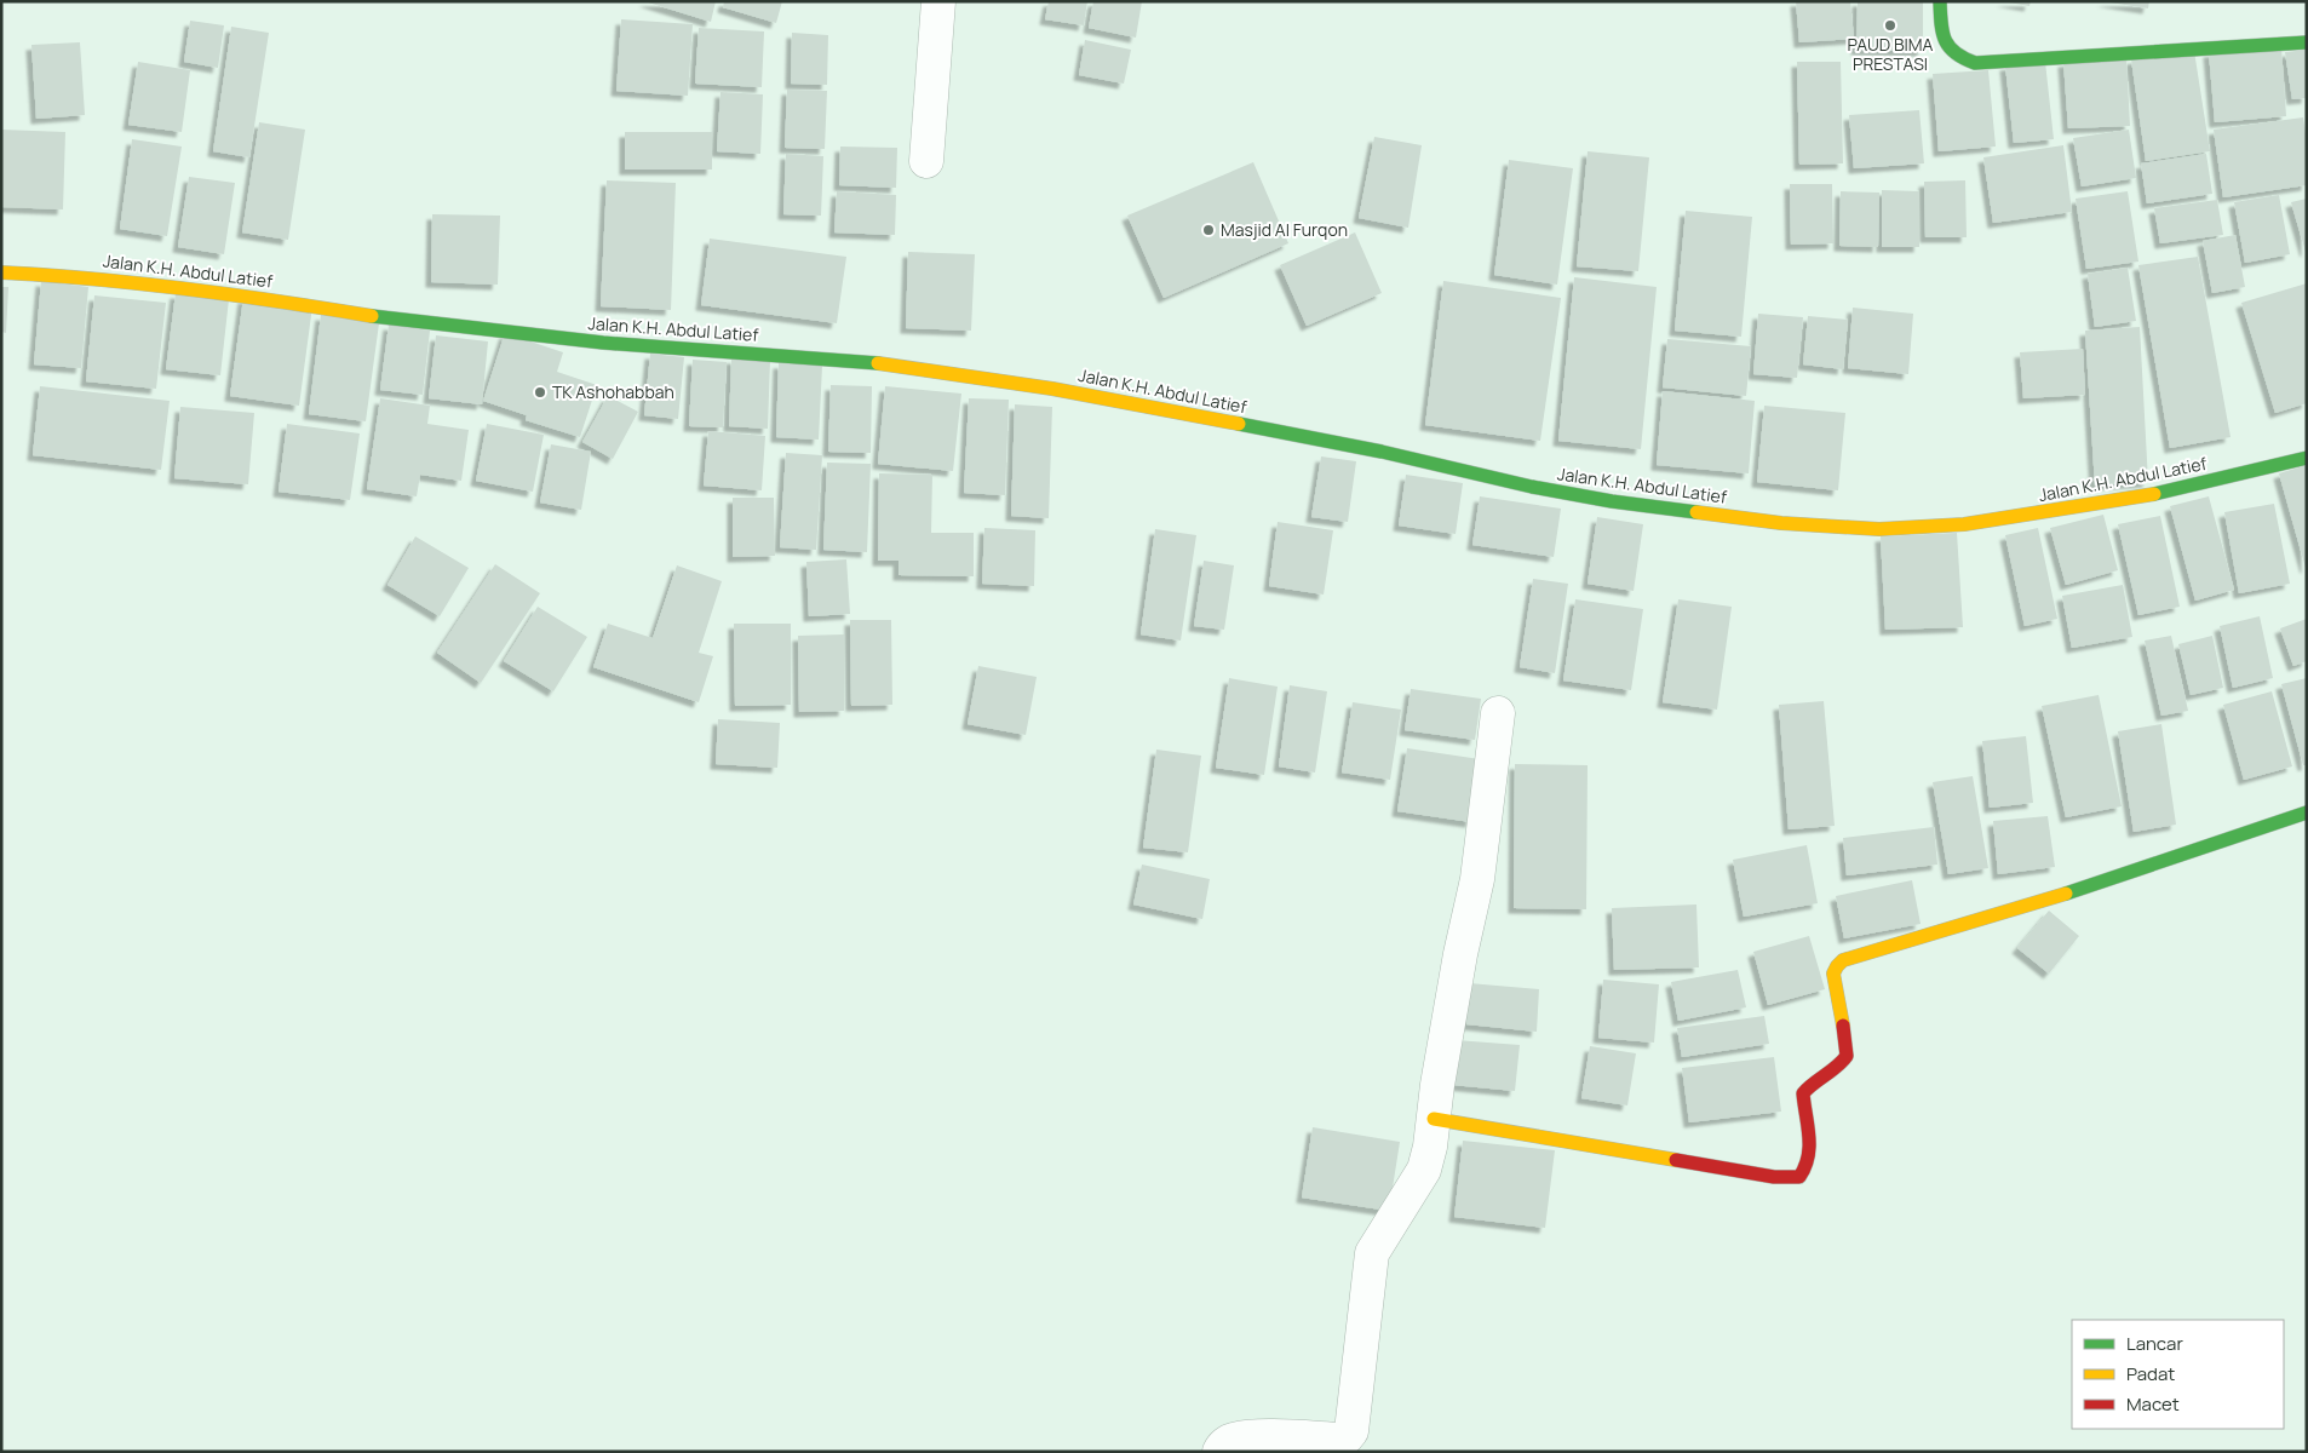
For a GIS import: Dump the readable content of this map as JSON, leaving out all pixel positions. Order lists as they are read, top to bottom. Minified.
{"streets":{"street":["Jalan K.H. Abdul Latief"]},"places":["PAUD BIMA PRESTASI","Masjid Al Furqon","TK Ashohabbah"],"legend":["Lancar","Padat","Macet"]}
